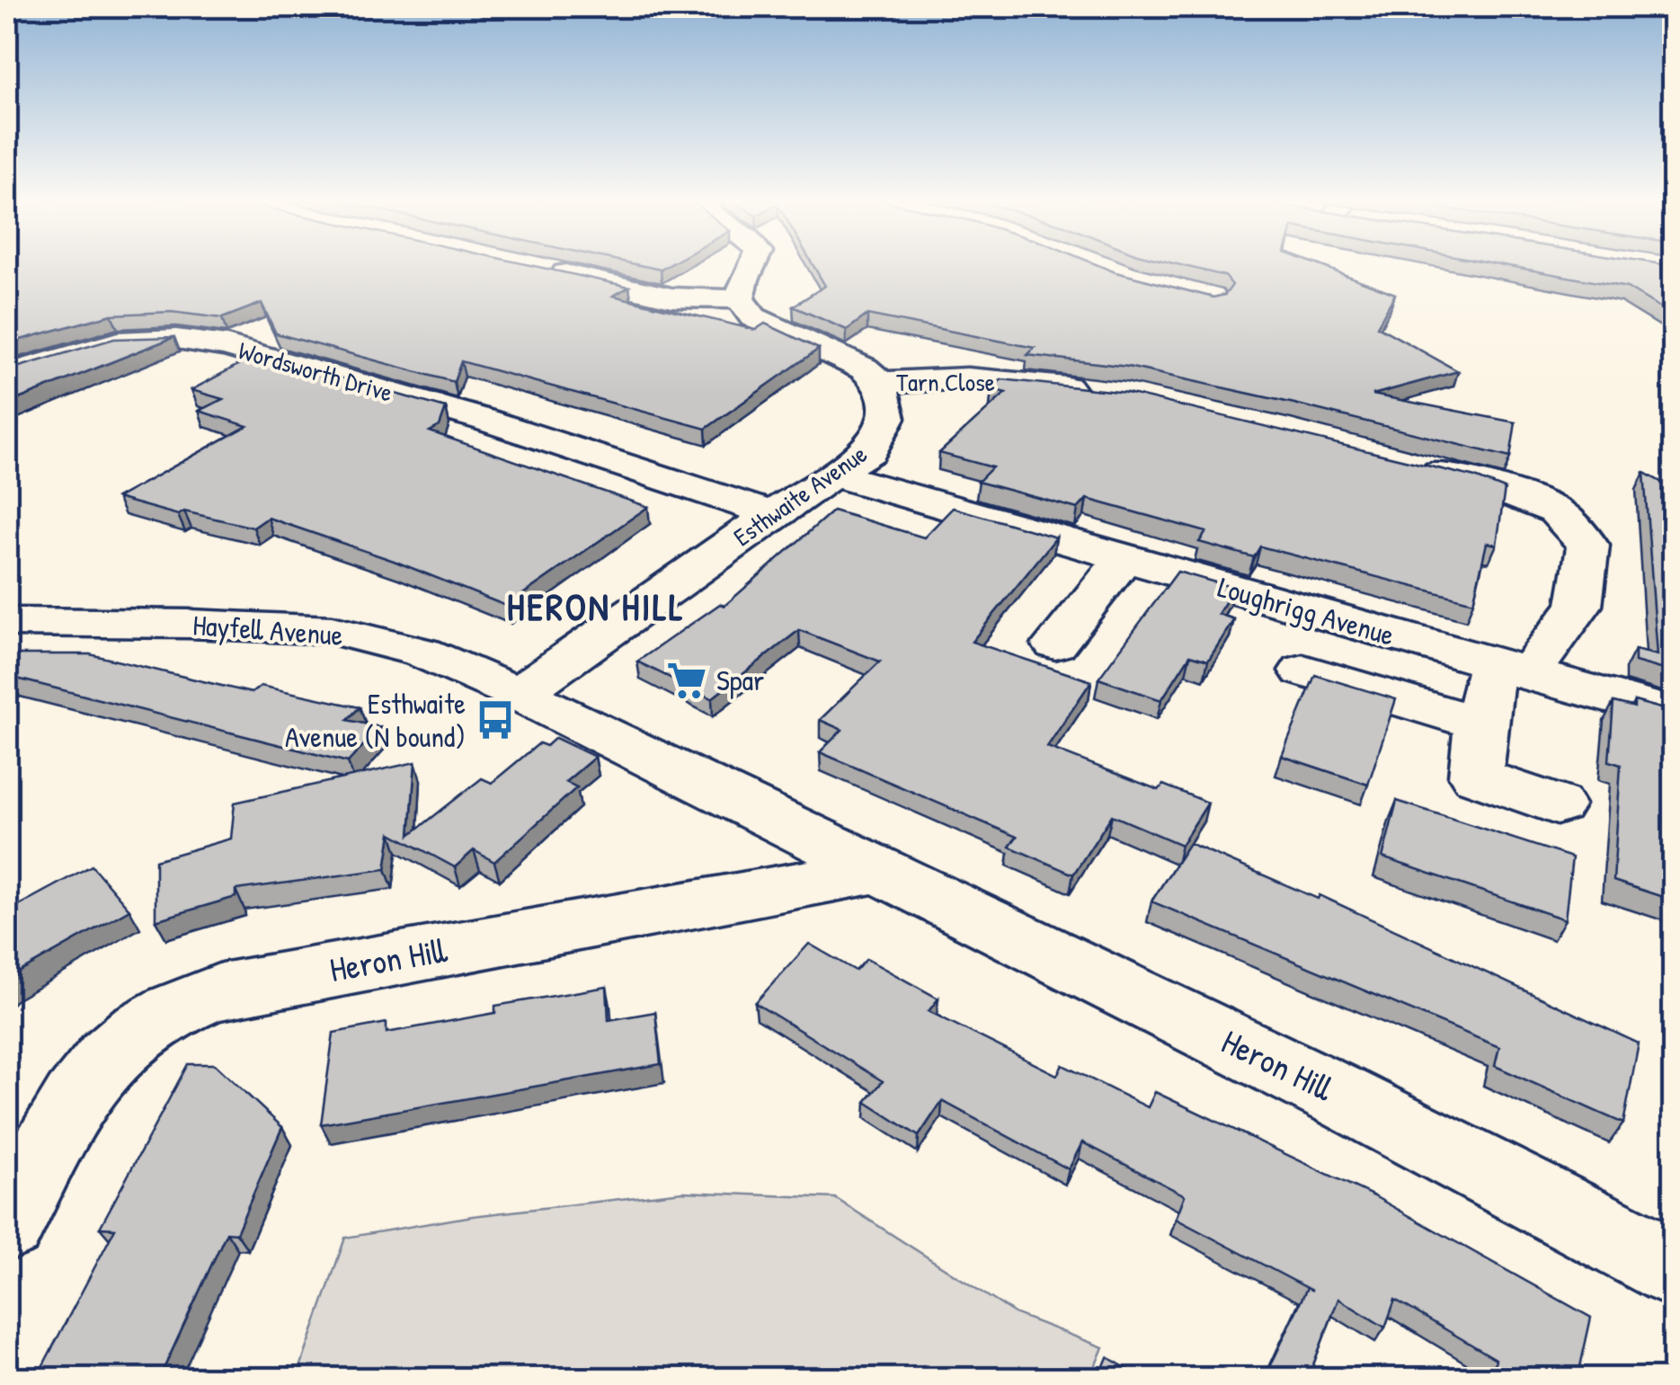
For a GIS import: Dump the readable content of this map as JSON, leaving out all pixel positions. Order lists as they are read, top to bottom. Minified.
{"streets":{"street":["Wordsworth Drive","Tarn Close","Esthwaite Avenue","Loughrigg Avenue","Hayfell Avenue","Heron Hill"]},"crossings":[["Wordsworth Drive","Esthwaite Avenue"],["Tarn Close","Esthwaite Avenue"],["Esthwaite Avenue","Loughrigg Avenue"],["Esthwaite Avenue","Hayfell Avenue"],["Esthwaite Avenue","Heron Hill"],["Hayfell Avenue","Heron Hill"]],"districts":["HERON HILL"],"places":{"supermarket":["Spar"],"bus stop":["Esthwaite Avenue (N bound)"]}}
